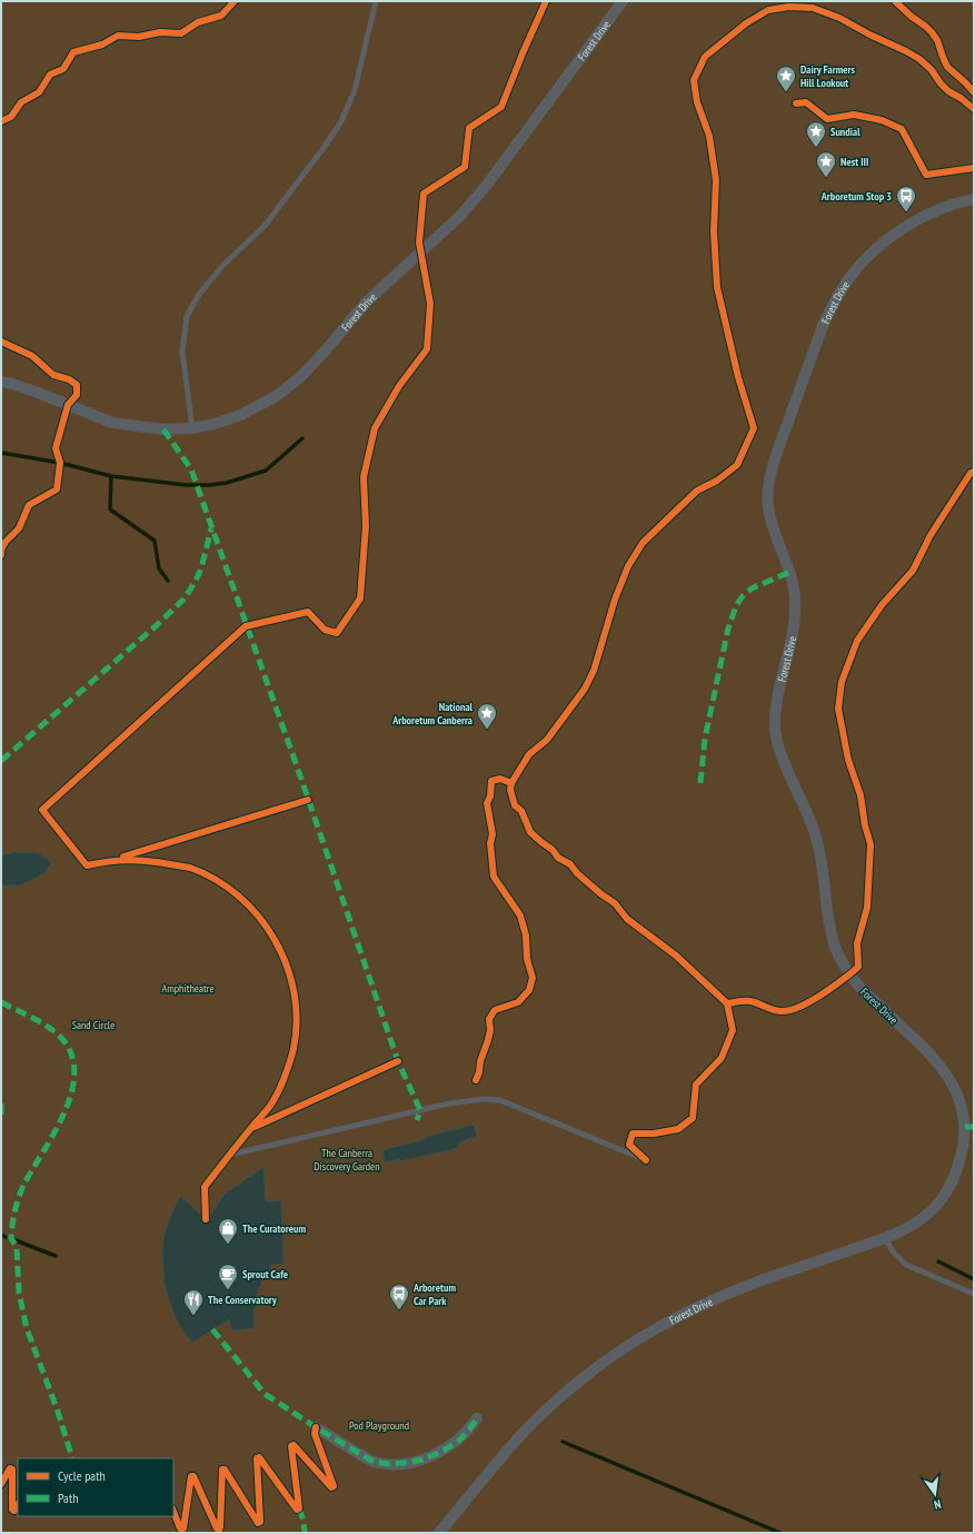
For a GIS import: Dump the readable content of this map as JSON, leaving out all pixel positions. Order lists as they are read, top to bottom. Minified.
{"streets":{"street":["Forest Drive"]},"parks":["Amphitheatre","Sand Circle","The Canberra Discovery Garden","Pod Playground"],"places":{"place":["Dairy Farmers Hill Lookout","Sundial","Nest III","National Arboretum Canberra"],"bus stop":["Arboretum Stop 3","Arboretum Car Park"],"shop":["The Curatoreum"],"cafe":["Sprout Cafe"],"restaurant":["The Conservatory"]},"legend":["Cycle path","Path"],"north":"bottom"}
